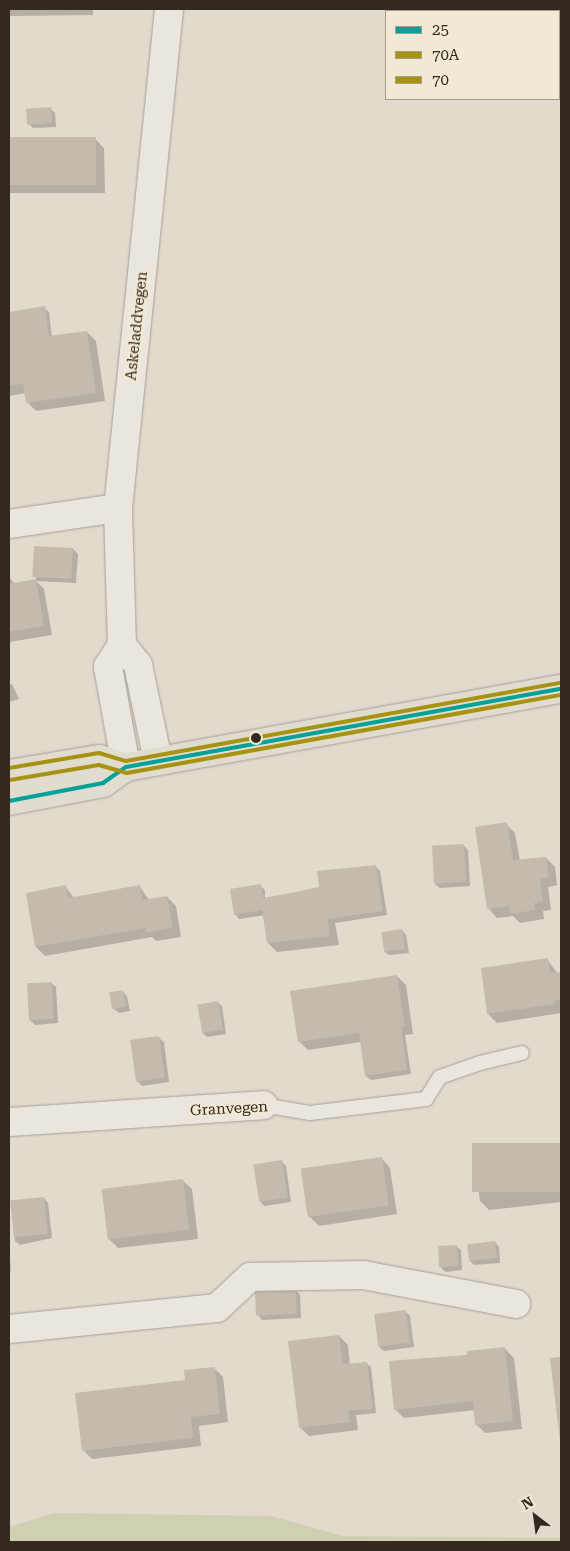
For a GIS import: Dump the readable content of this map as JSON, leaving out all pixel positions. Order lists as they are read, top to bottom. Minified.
{"streets":{"street":["Askeladdvegen","Granvegen"]},"lines":["transit line 70","transit line 25","transit line 70A"],"legend":["25","70A","70"],"north":"top left"}
